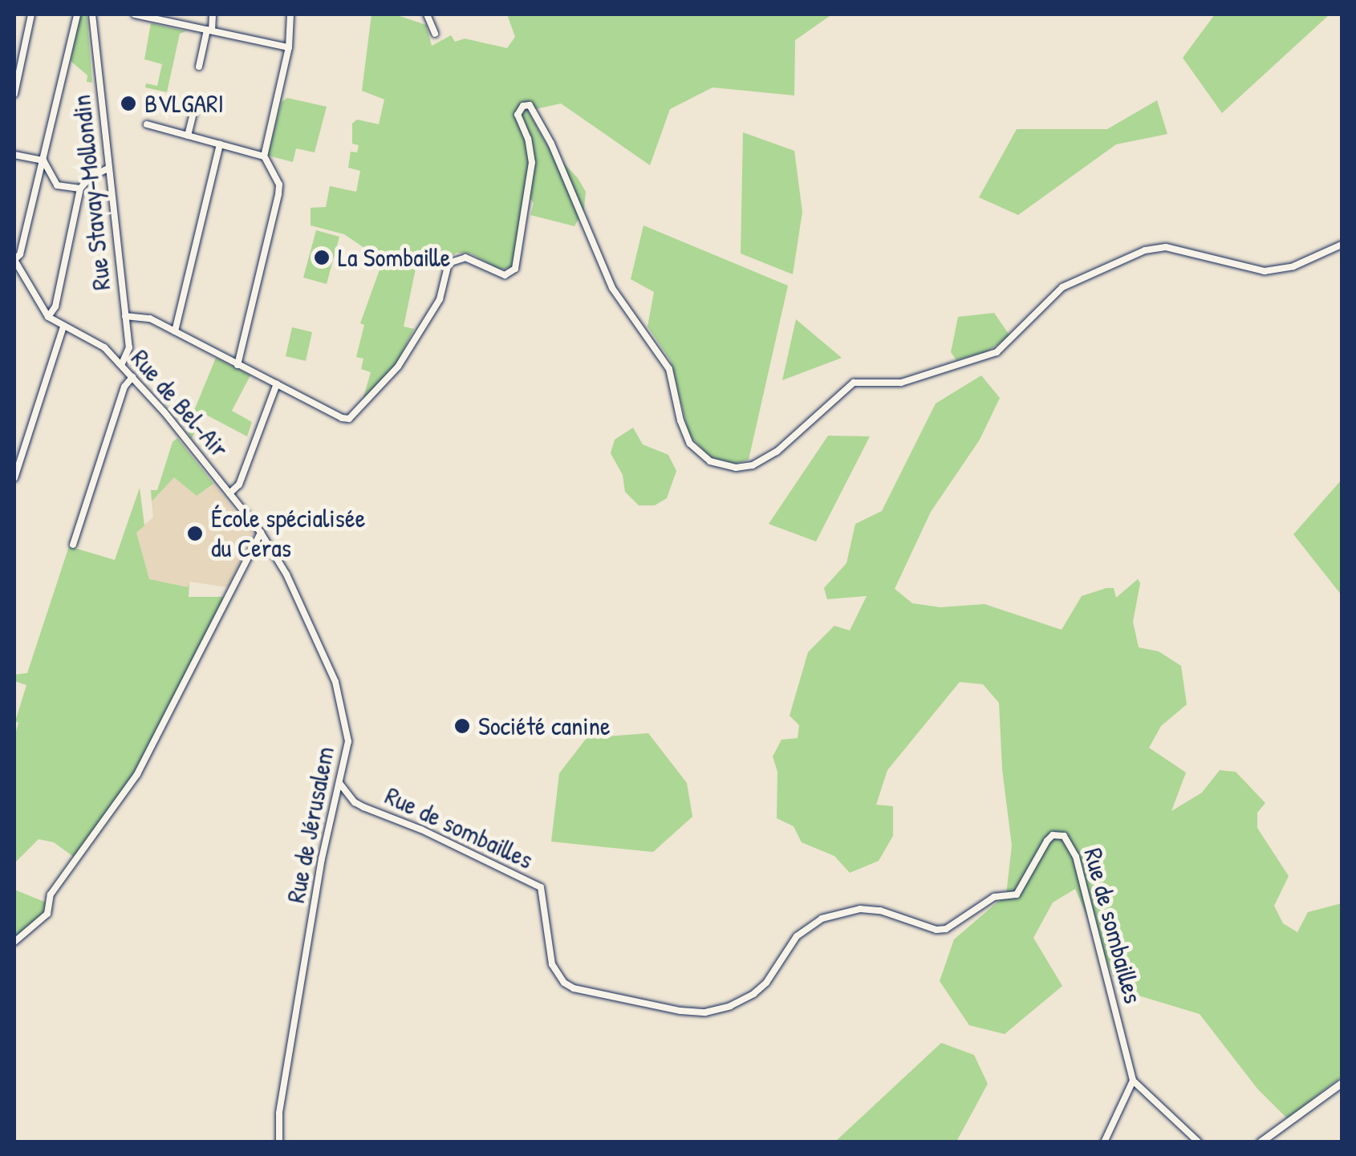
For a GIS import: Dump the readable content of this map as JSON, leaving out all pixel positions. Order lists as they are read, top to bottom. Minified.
{"streets":{"street":["Rue Stavay-Mollondin","Rue de Bel-Air","Rue de Jérusalem","Rue de sombailles"]},"crossings":[["Rue Stavay-Mollondin","Rue de Bel-Air"],["Rue de Bel-Air","Rue de Jérusalem"],["Rue de Jérusalem","Rue de sombailles"]],"places":["BVLGARI","La Sombaille","École spécialisée du Ceras","Société canine"]}
